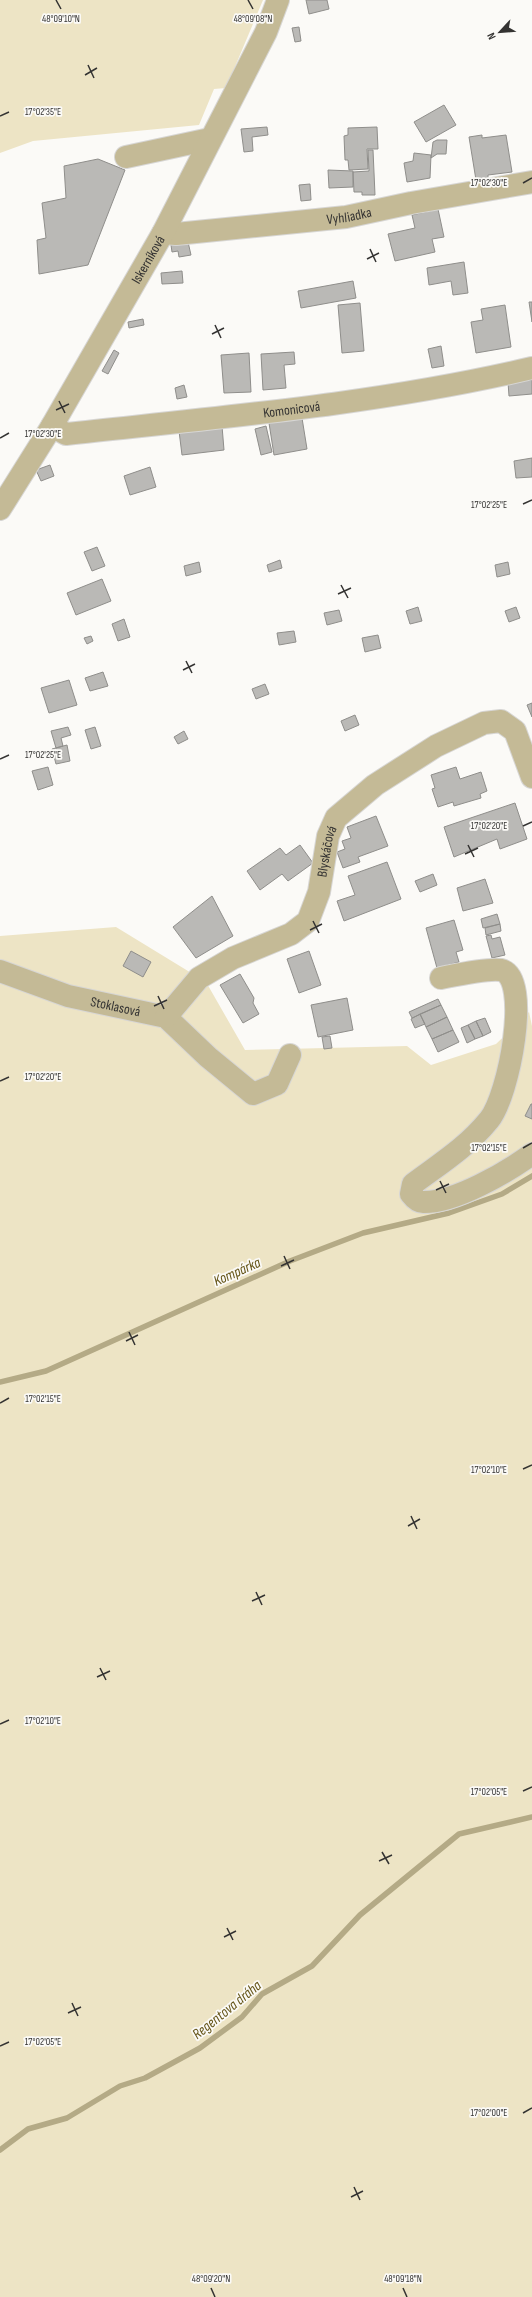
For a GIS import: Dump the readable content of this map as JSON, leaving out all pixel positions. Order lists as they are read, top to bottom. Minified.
{"streets":{"street":["Vyhliadka","Iskerníková","Komonicová","Blyskáčová","Stoklasová"]},"crossings":[["Vyhliadka","Iskerníková"],["Iskerníková","Komonicová"],["Blyskáčová","Stoklasová"]],"water":["Kompárka","Regentova dráha"],"north":"bottom left","coordinates":["48°09'10\"N","48°09'08\"N","17°02'35\"E","17°02'30\"E","17°02'25\"E","17°02'20\"E","17°02'15\"E","17°02'10\"E","17°02'05\"E","17°02'00\"E","48°09'20\"N","48°09'18\"N"]}
